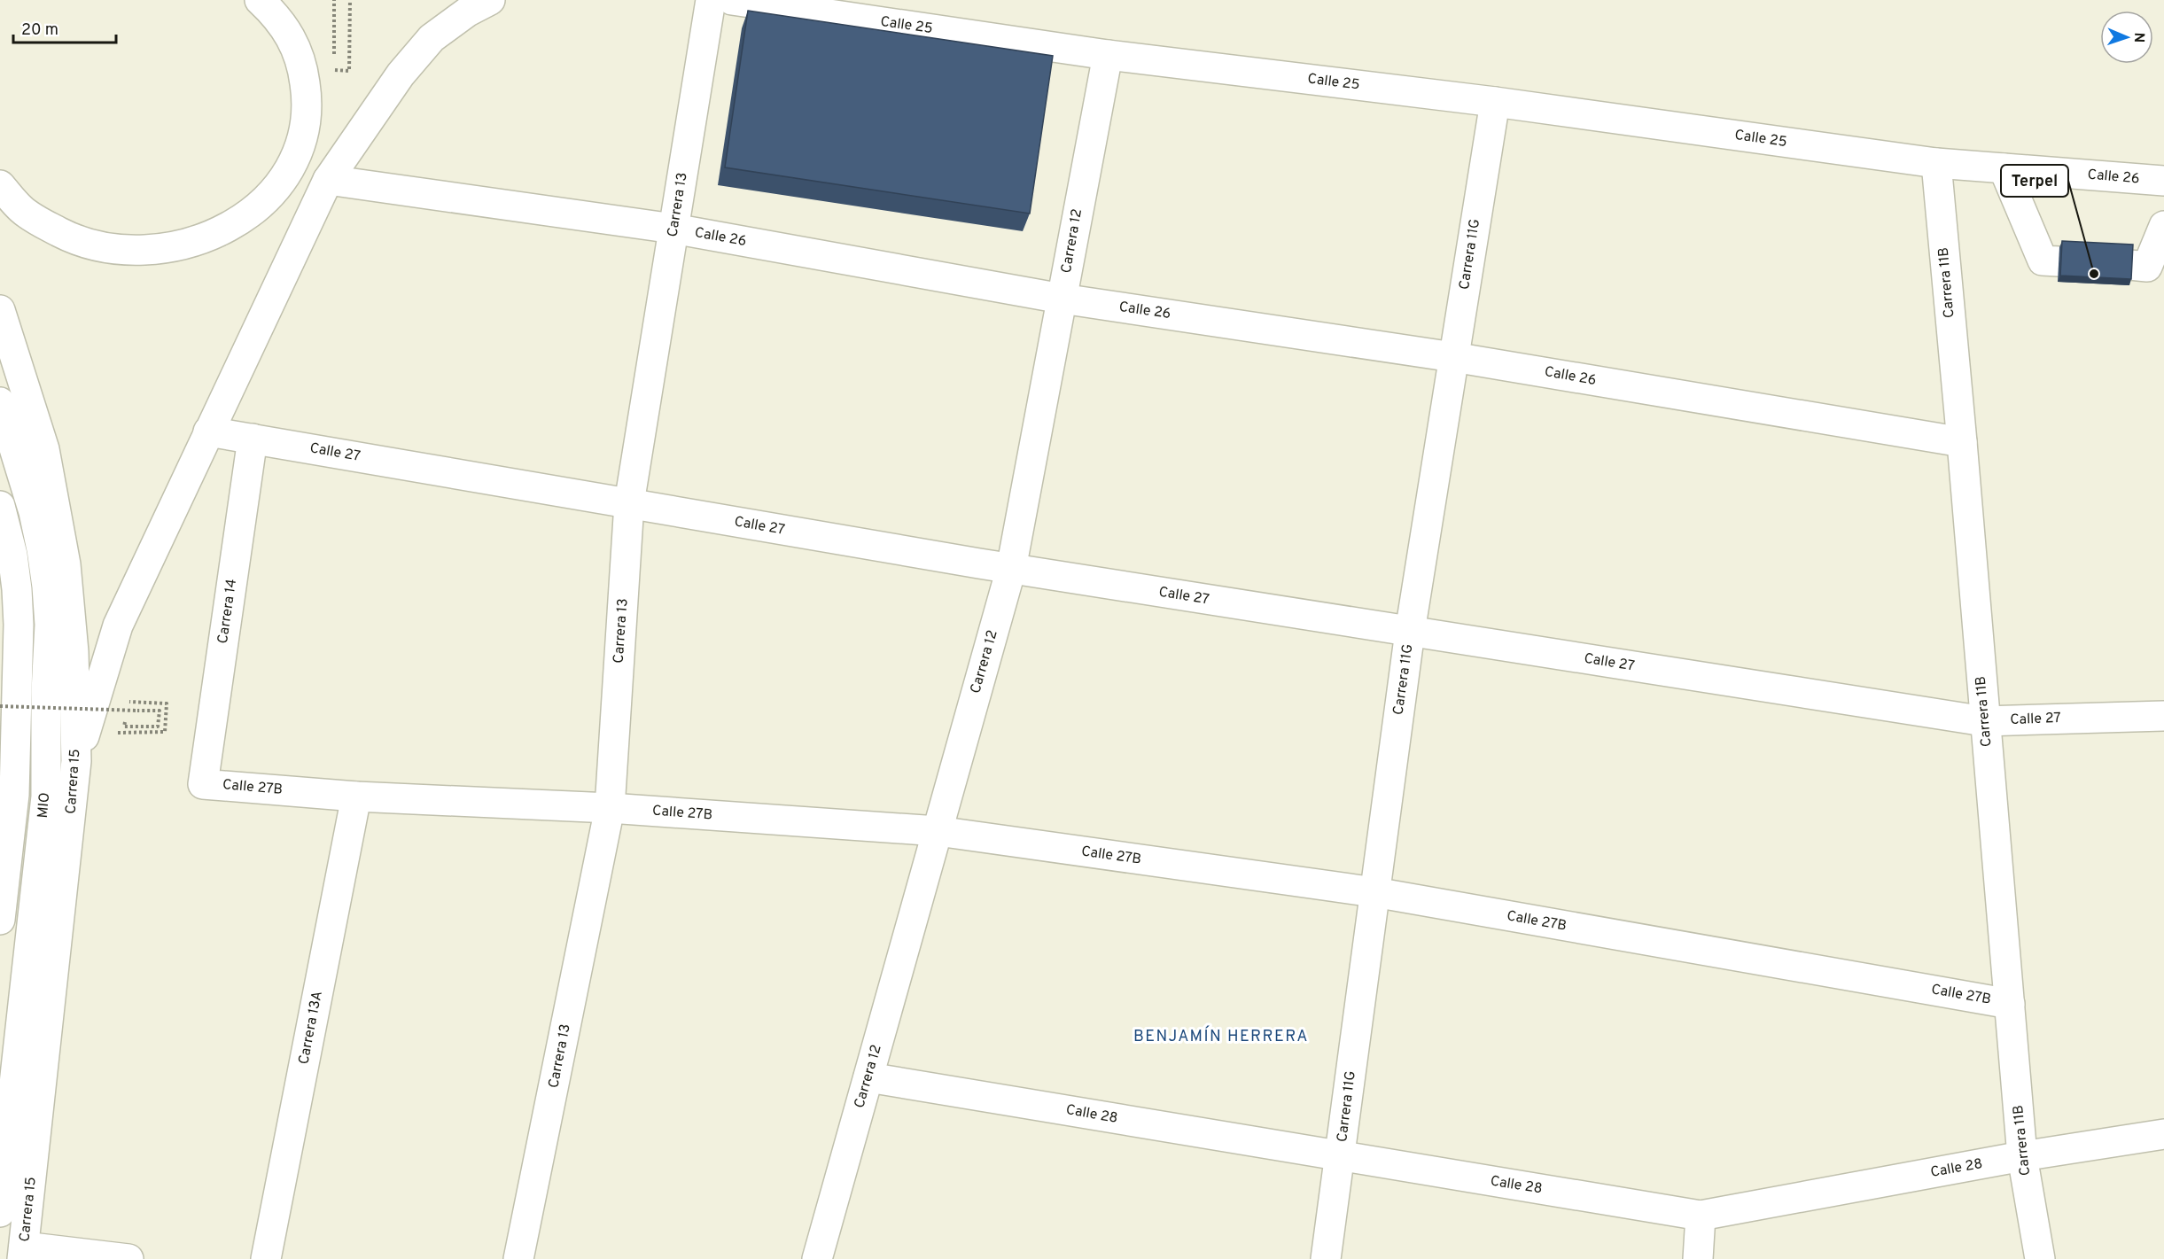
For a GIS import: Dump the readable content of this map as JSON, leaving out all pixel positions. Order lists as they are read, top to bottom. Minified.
{"streets":{"street":["Calle 25","Calle 26","Carrera 13","Carrera 12","Carrera 11G","Carrera 11B","Calle 27","Carrera 14","Carrera 15","Calle 27B","MIO","Carrera 13A","Calle 28"]},"crossings":[["Calle 25","Calle 26"],["Calle 25","Carrera 12"],["Calle 25","Carrera 11G"],["Calle 25","Carrera 11B"],["Calle 26","Carrera 13"],["Calle 26","Carrera 12"],["Calle 26","Carrera 11G"],["Calle 26","Carrera 11B"],["Carrera 13","Calle 27"],["Carrera 13","Calle 27B"],["Carrera 12","Calle 27"],["Carrera 12","Calle 27B"],["Carrera 12","Calle 28"],["Carrera 11G","Calle 27"],["Carrera 11G","Calle 27B"],["Carrera 11G","Calle 28"],["Carrera 11B","Calle 27"],["Carrera 11B","Calle 27B"],["Carrera 11B","Calle 28"],["Calle 27","Carrera 14"],["Carrera 14","Calle 27B"],["Calle 27B","Carrera 13A"]],"districts":["BENJAMÍN HERRERA"],"places":["Terpel"],"scale_bar":"20 m","north":"right"}
